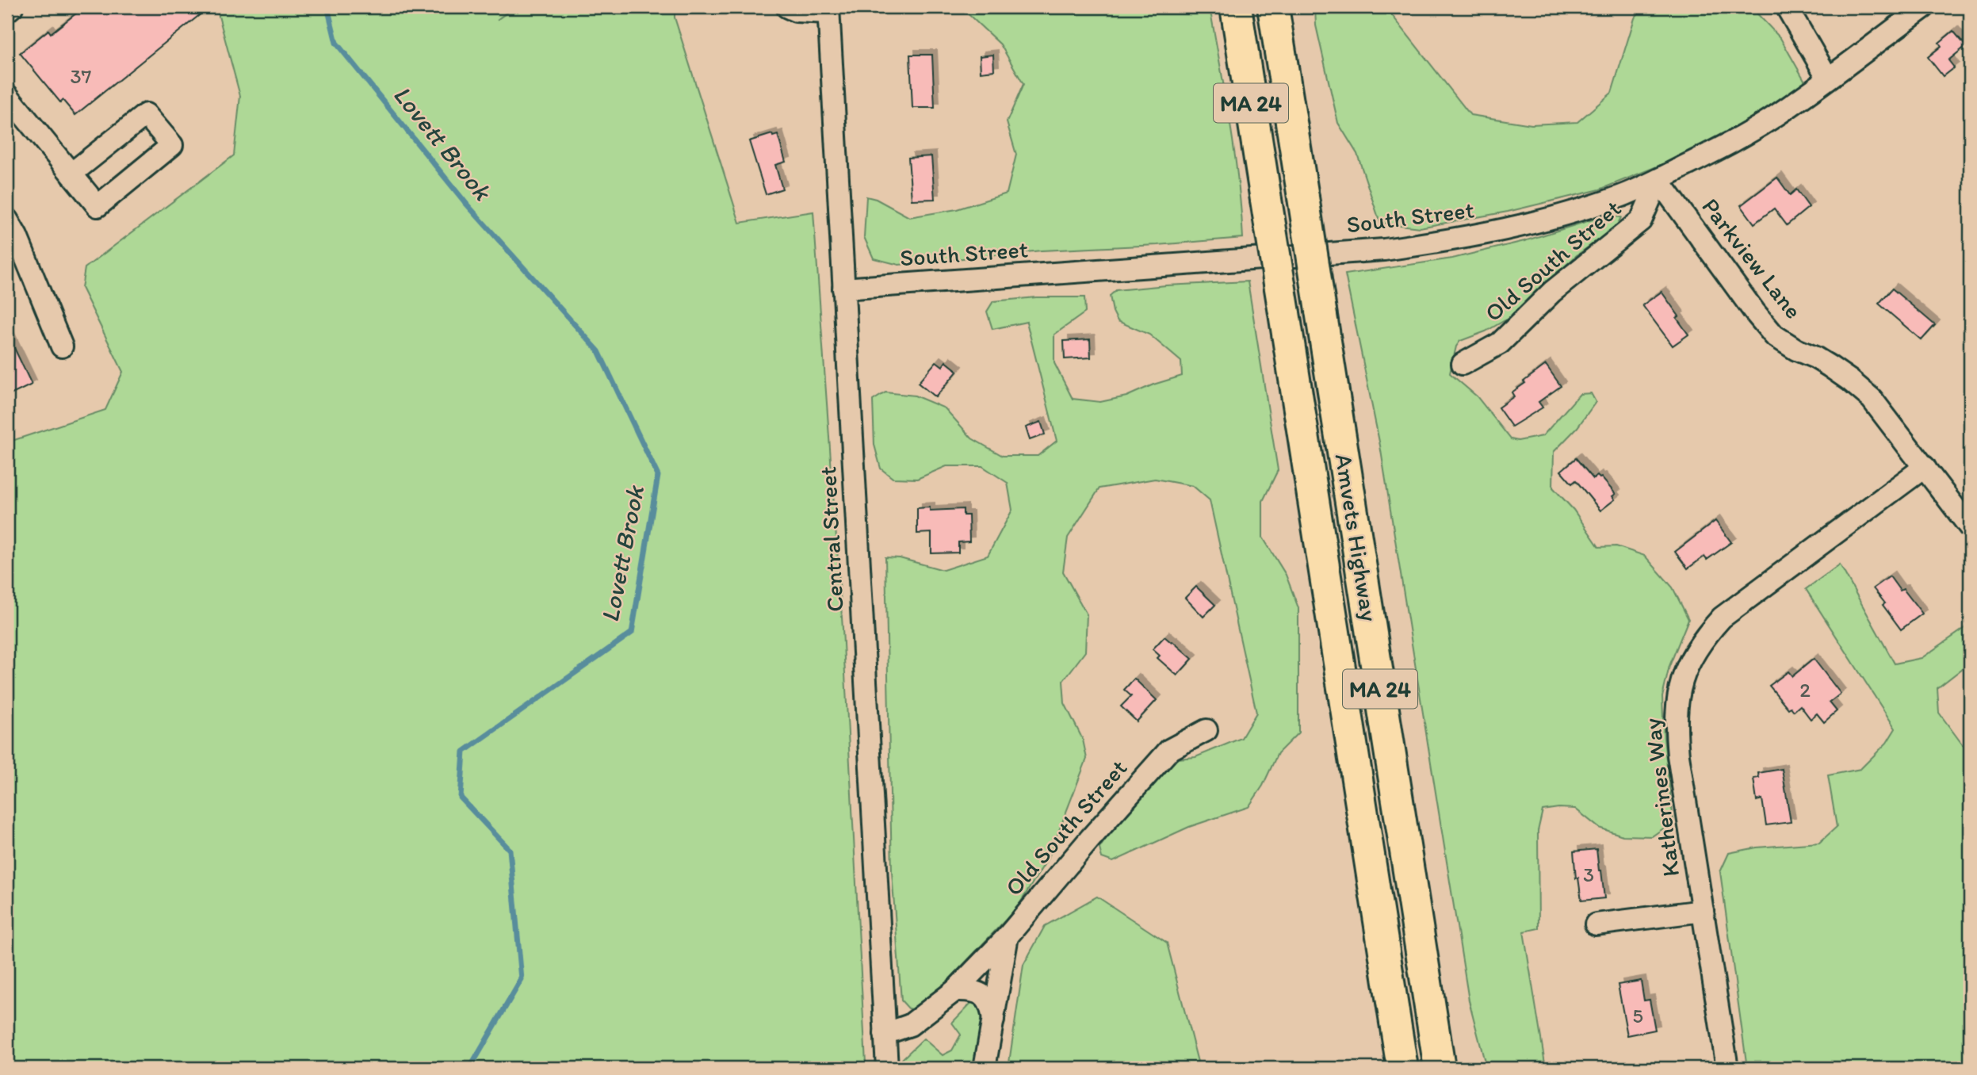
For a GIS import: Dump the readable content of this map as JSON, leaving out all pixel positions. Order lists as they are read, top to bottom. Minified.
{"streets":{"highway":["MA 24","Amvets Highway"],"street":["South Street","Parkview Lane","Old South Street","Central Street","Katherines Way"]},"crossings":[["South Street","Parkview Lane"],["South Street","Old South Street"],["South Street","Central Street"],["Parkview Lane","Old South Street"],["Parkview Lane","Katherines Way"]],"water":["Lovett Brook"],"house_numbers":["37","2","3","5"]}
